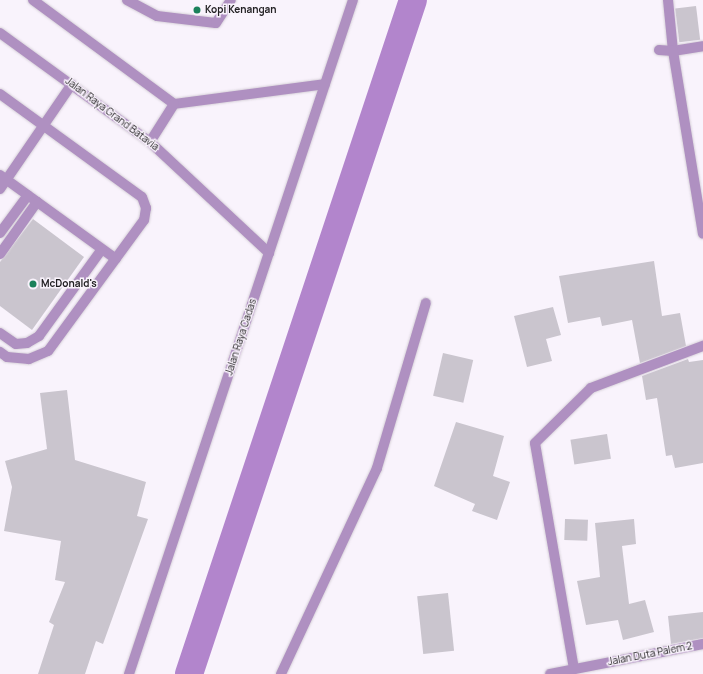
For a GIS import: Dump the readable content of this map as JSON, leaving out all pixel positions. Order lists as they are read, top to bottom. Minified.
{"streets":{"street":["Jalan Raya Grand Batavia","Jalan Raya Cadas","Jalan Duta Palem 2"]},"crossings":[["Jalan Raya Grand Batavia","Jalan Raya Cadas"]],"places":["Kopi Kenangan","McDonald's"]}
